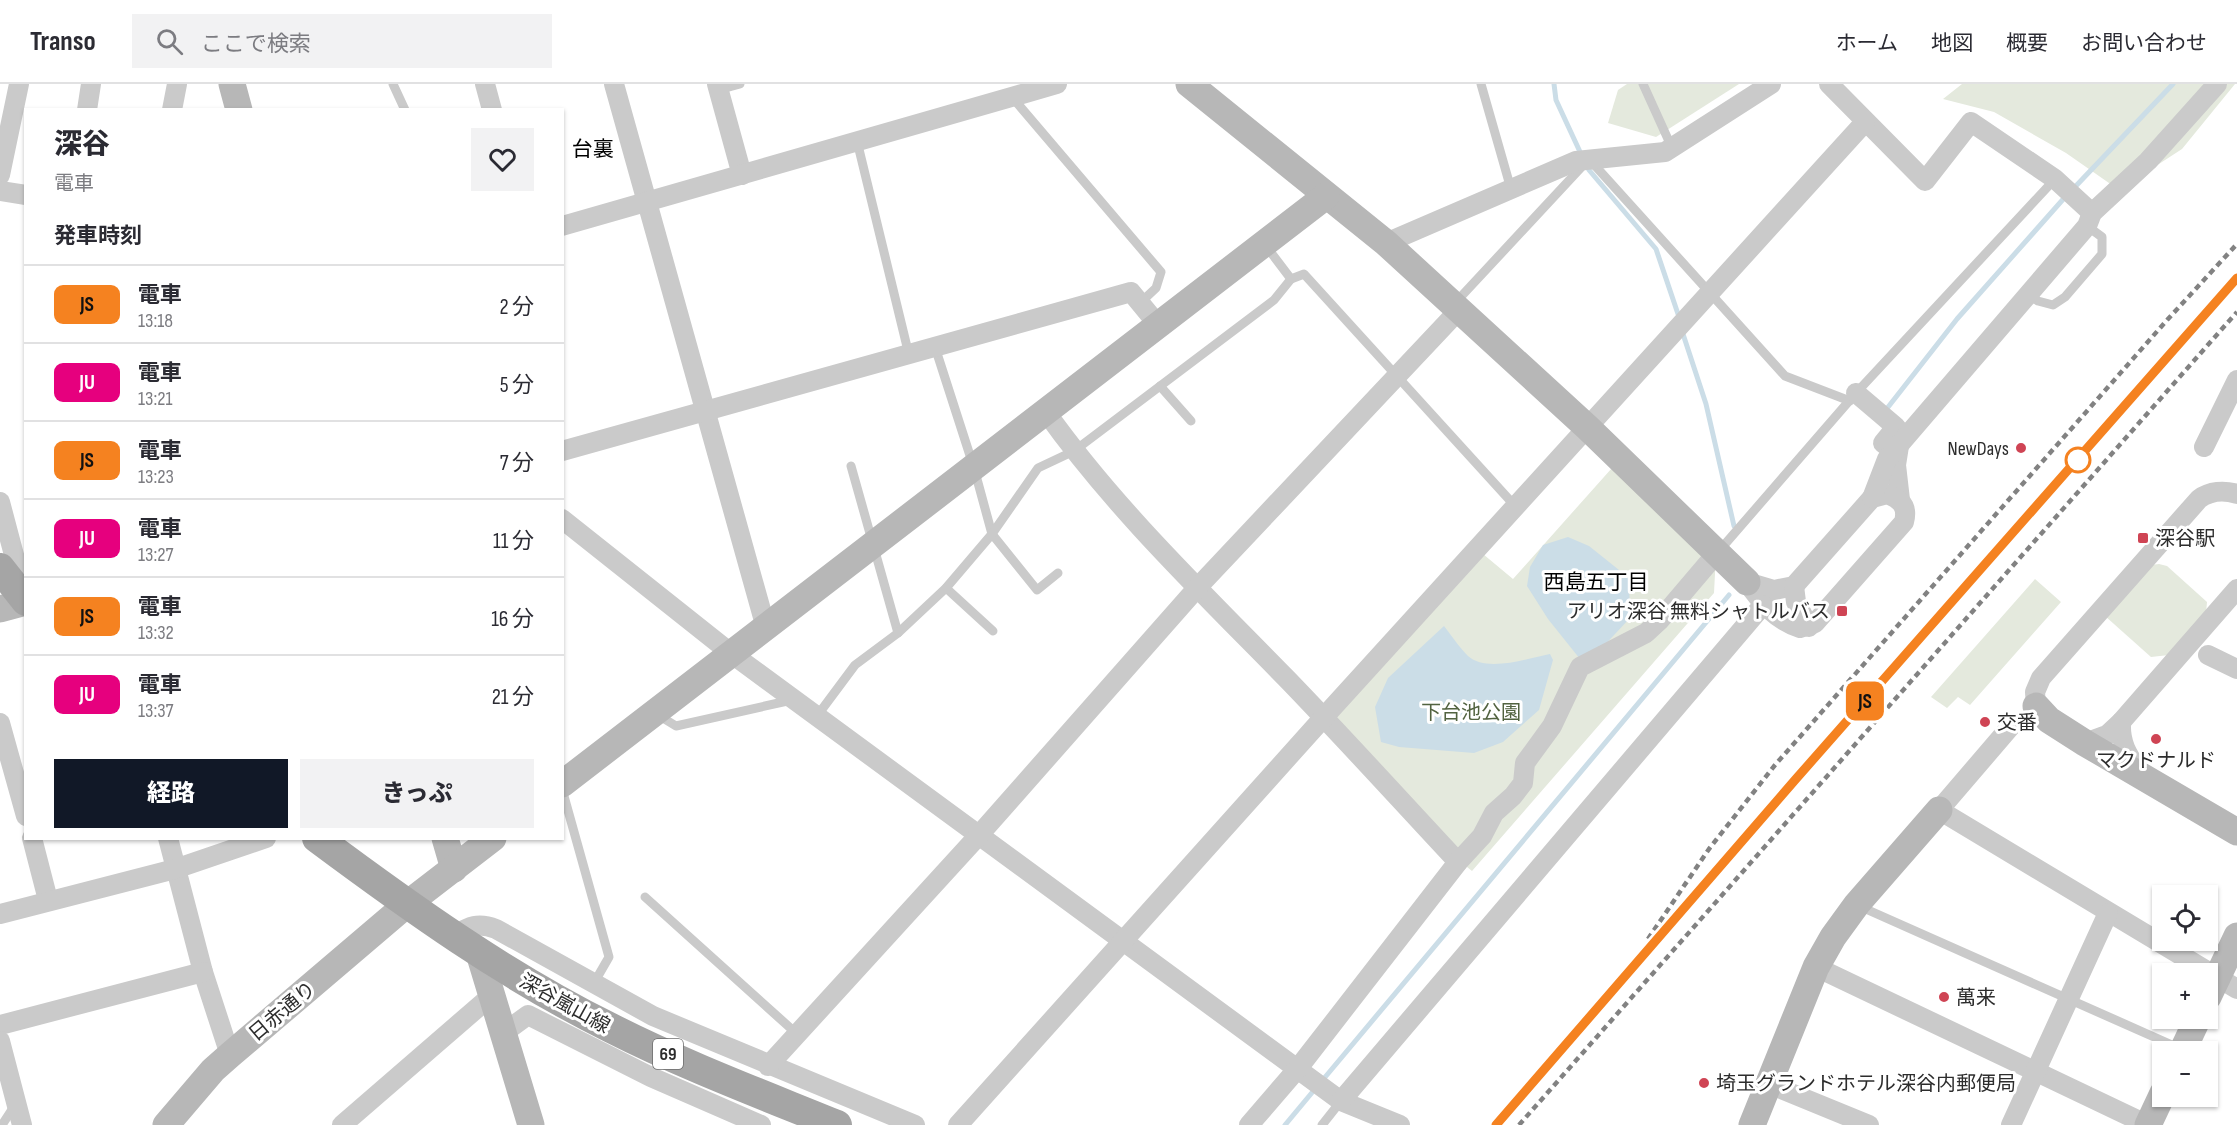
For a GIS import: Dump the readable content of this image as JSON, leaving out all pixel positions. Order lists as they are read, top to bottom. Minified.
{"streets":{"main road":["深谷嵐山線","69"],"street":["日赤通り"]},"crossings":[["深谷嵐山線","日赤通り"]],"districts":["台裏","西島五丁目"],"parks":["下台池公園"],"places":{"other":["NewDays","交番","マクドナルド","萬来","埼玉グランドホテル深谷内郵便局"],"transit":["深谷駅","アリオ深谷 無料シャトルバス"]},"page":{"header":"Transo","search":"ここで検索","nav":["ホーム","地図","概要","お問い合わせ"],"on_map":"JS","heading":[["深谷","電車"],"発車時刻"],"list":[{"mark":"JS","name":"電車","note":"13:18","value":"2 分"},{"mark":"JU","name":"電車","note":"13:21","value":"5 分"},{"mark":"JS","name":"電車","note":"13:23","value":"7 分"},{"mark":"JU","name":"電車","note":"13:27","value":"11 分"},{"mark":"JS","name":"電車","note":"13:32","value":"16 分"},{"mark":"JU","name":"電車","note":"13:37","value":"21 分"}],"buttons":["経路","きっぷ"],"map_buttons":["+","−"]}}
